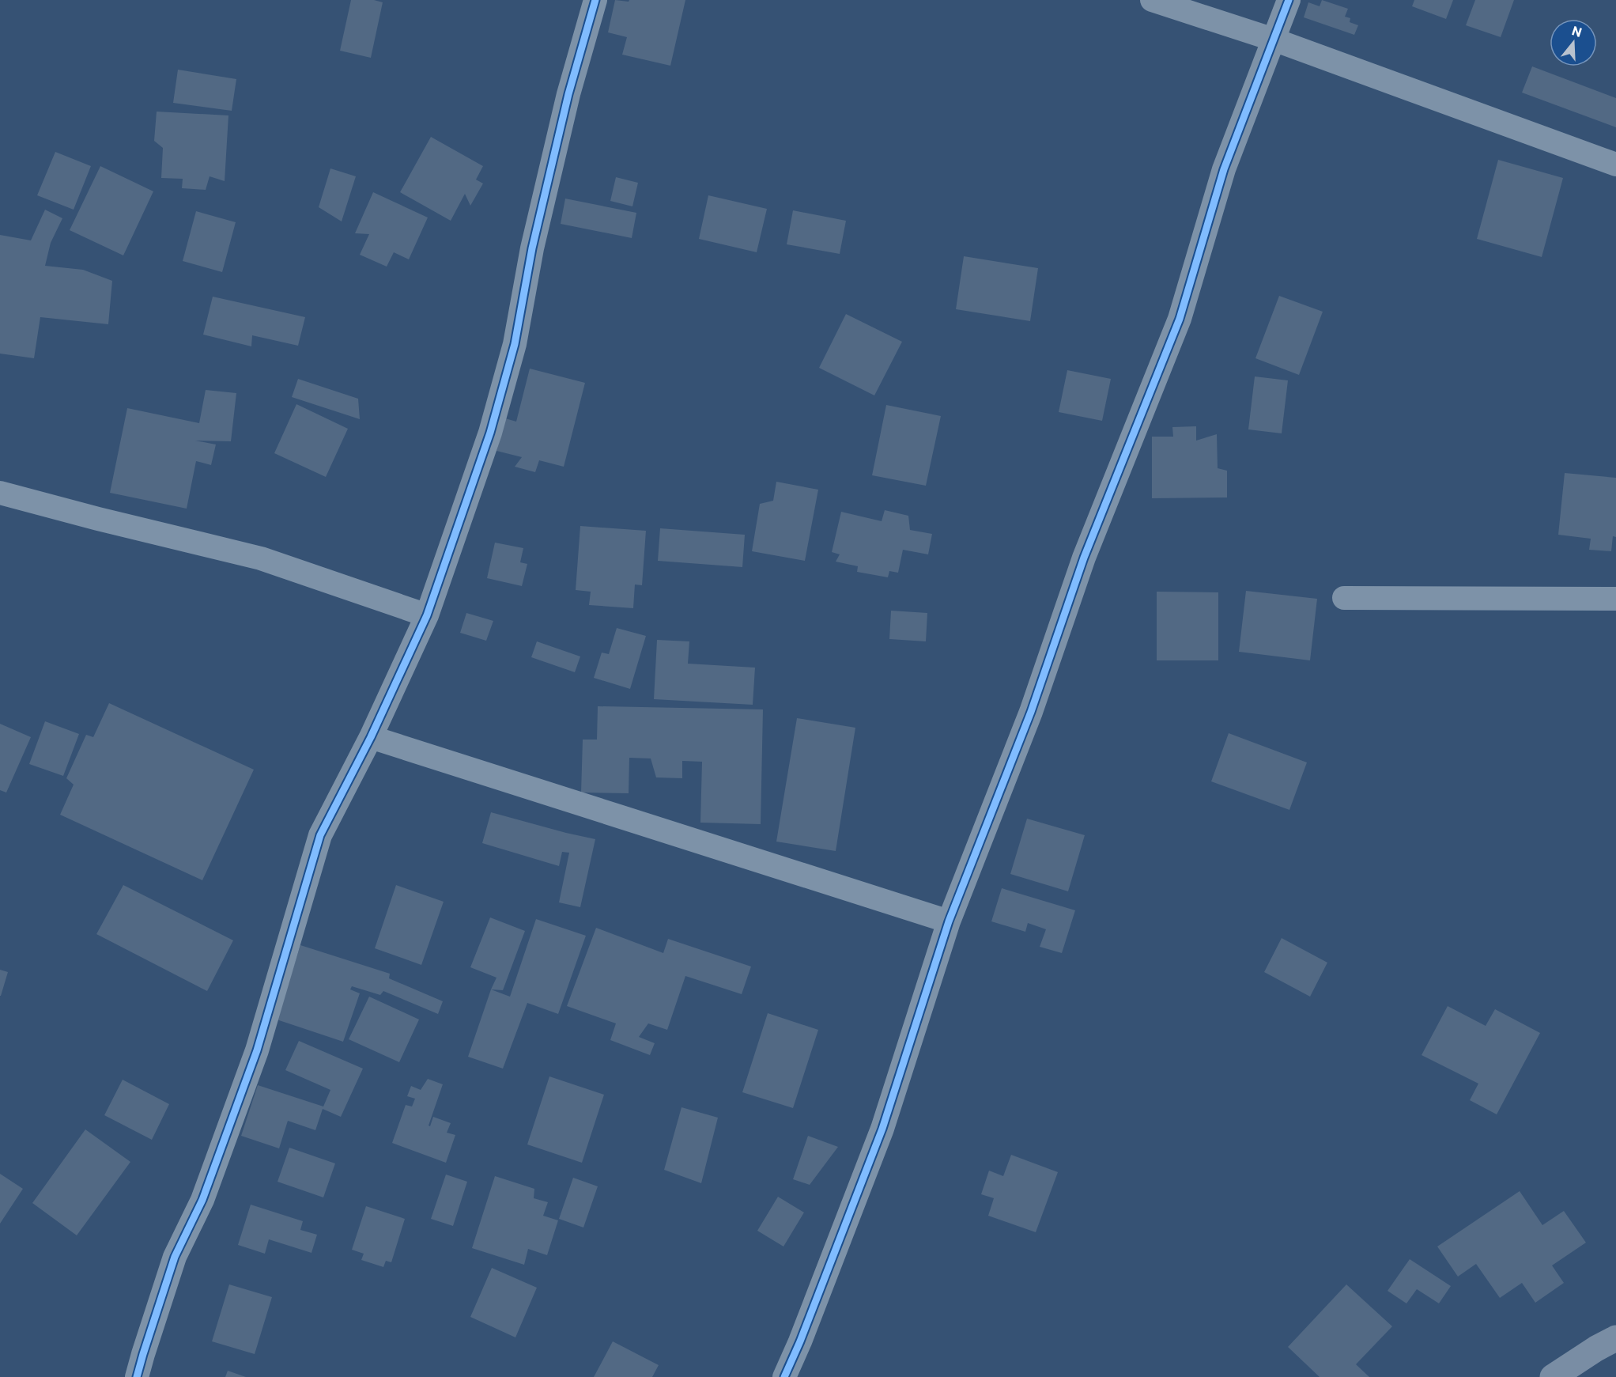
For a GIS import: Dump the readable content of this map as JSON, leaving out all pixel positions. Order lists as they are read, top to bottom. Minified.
{"north":"top"}
